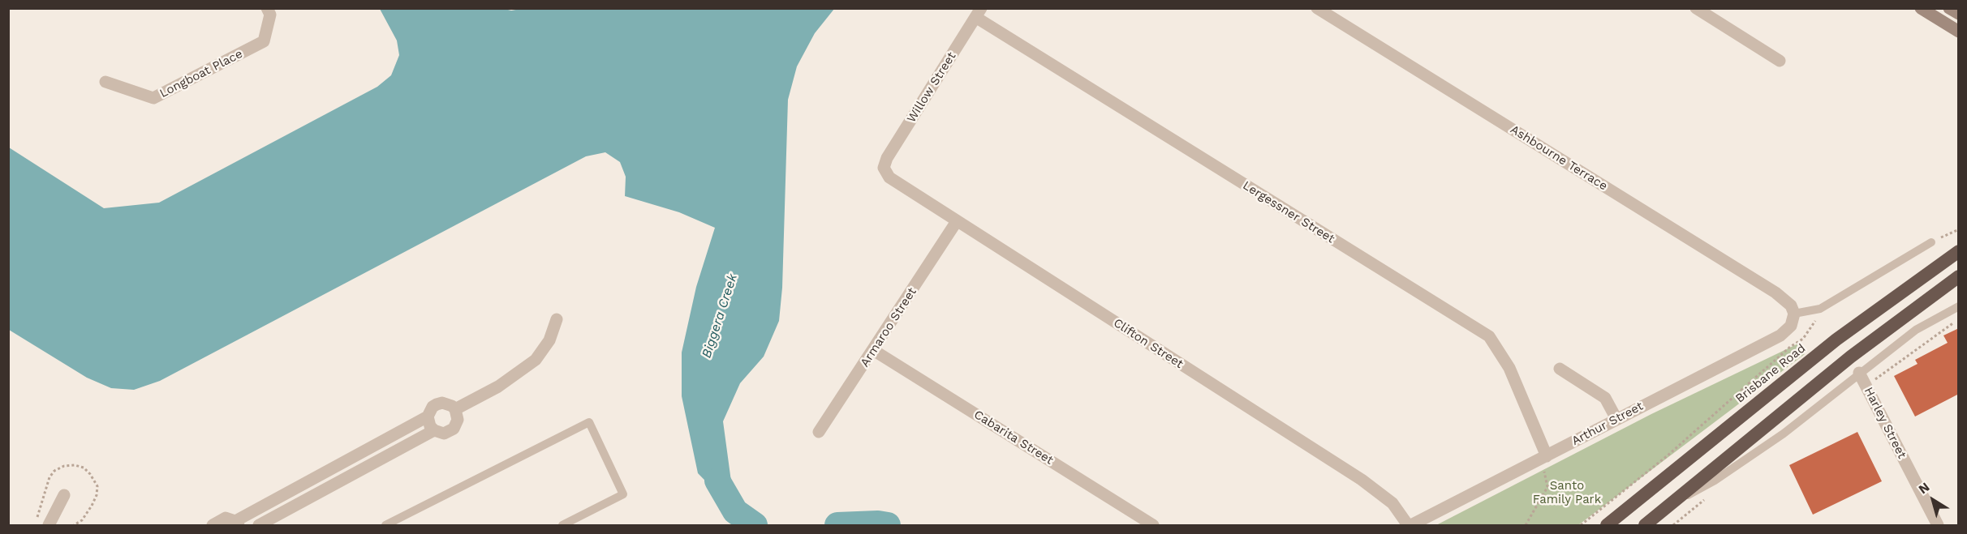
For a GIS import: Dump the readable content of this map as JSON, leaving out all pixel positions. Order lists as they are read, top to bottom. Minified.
{"streets":{"highway":["Brisbane Road"],"street":["Longboat Place","Willow Street","Ashbourne Terrace","Lergessner Street","Armaroo Street","Clifton Street","Harley Street","Arthur Street","Cabarita Street"]},"crossings":[["Willow Street","Lergessner Street"],["Willow Street","Clifton Street"],["Ashbourne Terrace","Arthur Street"],["Lergessner Street","Arthur Street"],["Armaroo Street","Clifton Street"],["Armaroo Street","Cabarita Street"],["Clifton Street","Arthur Street"]],"water":["Biggera Creek"],"parks":["Santo Family Park"],"north":"top left"}
